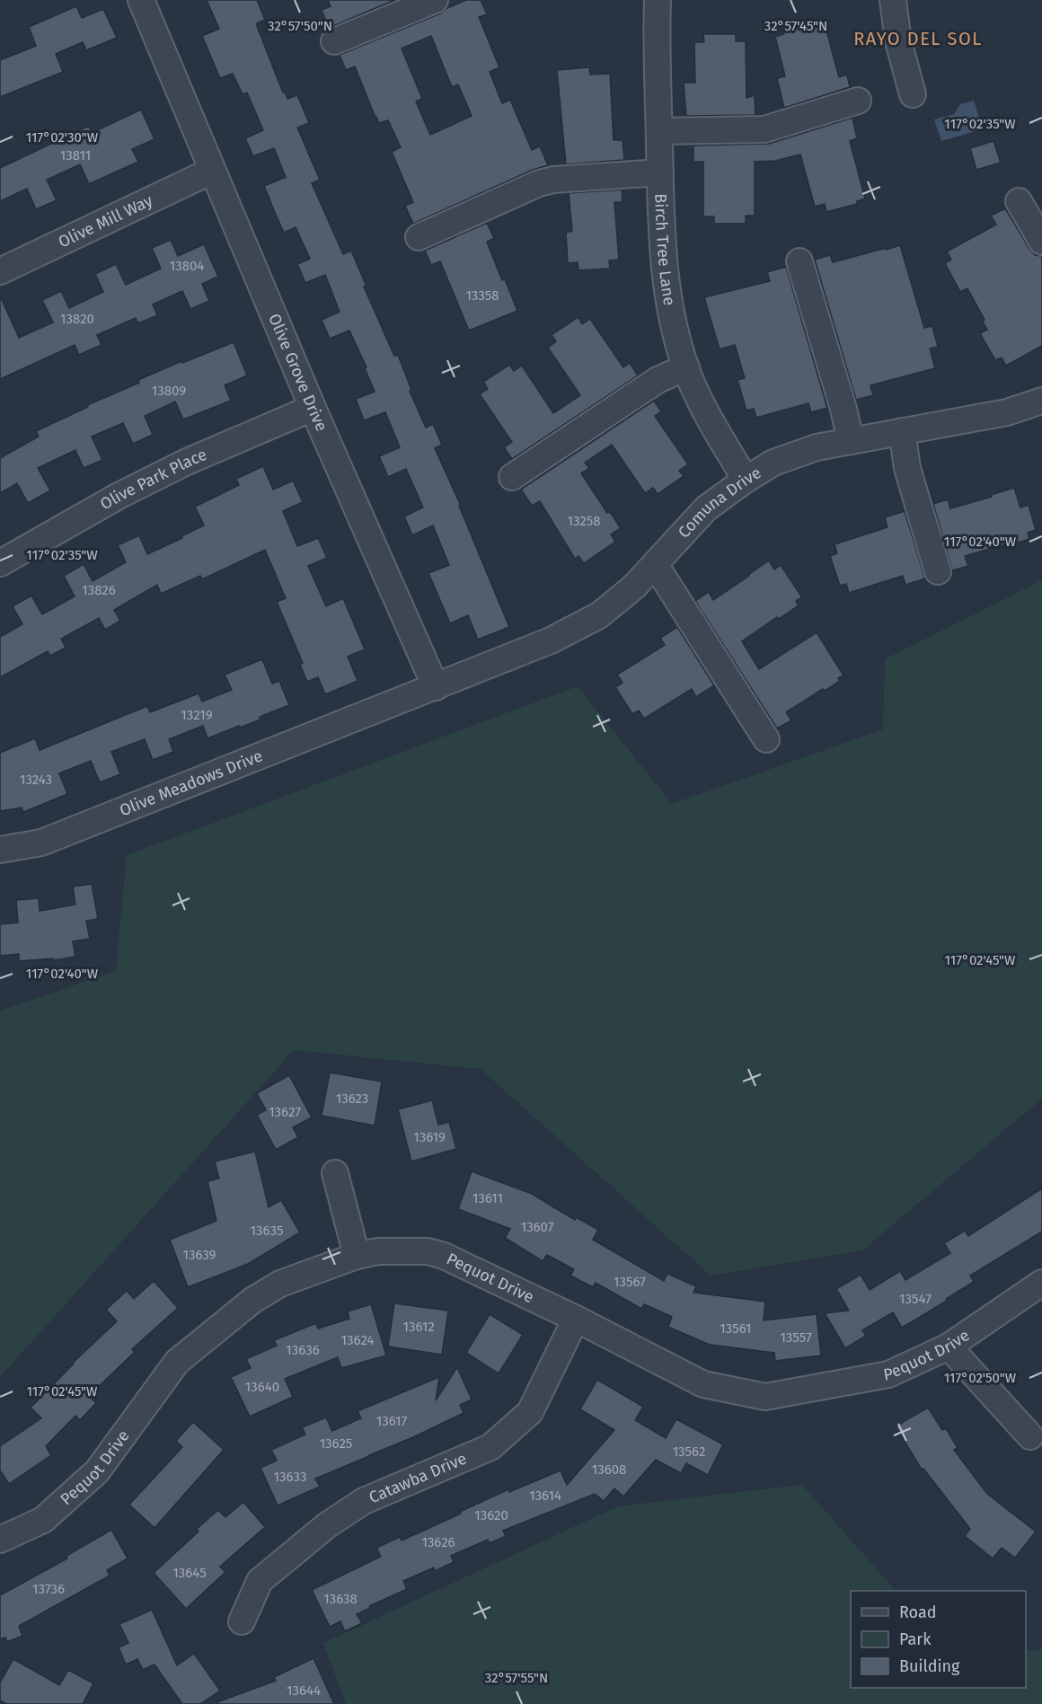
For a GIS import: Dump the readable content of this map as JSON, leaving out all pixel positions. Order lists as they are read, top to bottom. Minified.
{"streets":{"street":["Olive Mill Way","Birch Tree Lane","Olive Grove Drive","Olive Park Place","Comuna Drive","Olive Meadows Drive","Pequot Drive","Catawba Drive"]},"crossings":[["Olive Mill Way","Olive Grove Drive"],["Birch Tree Lane","Comuna Drive"],["Olive Grove Drive","Olive Park Place"],["Olive Grove Drive","Comuna Drive"],["Olive Grove Drive","Olive Meadows Drive"],["Comuna Drive","Olive Meadows Drive"],["Pequot Drive","Catawba Drive"]],"districts":["RAYO DEL SOL"],"house_numbers":["13811","13804","13358","13820","13809","13258","13826","13219","13243","13623","13627","13619","13611","13607","13635","13639","13567","13547","13612","13561","13557","13624","13636","13640","13617","13625","13562","13608","13633","13614","13620","13626","13645","13736","13638","13644"],"legend":["Road","Park","Building"],"coordinates":["32°57'50\"N","32°57'45\"N","117°02'35\"W","117°02'30\"W","117°02'40\"W","117°02'45\"W","117°02'50\"W","32°57'55\"N"]}
